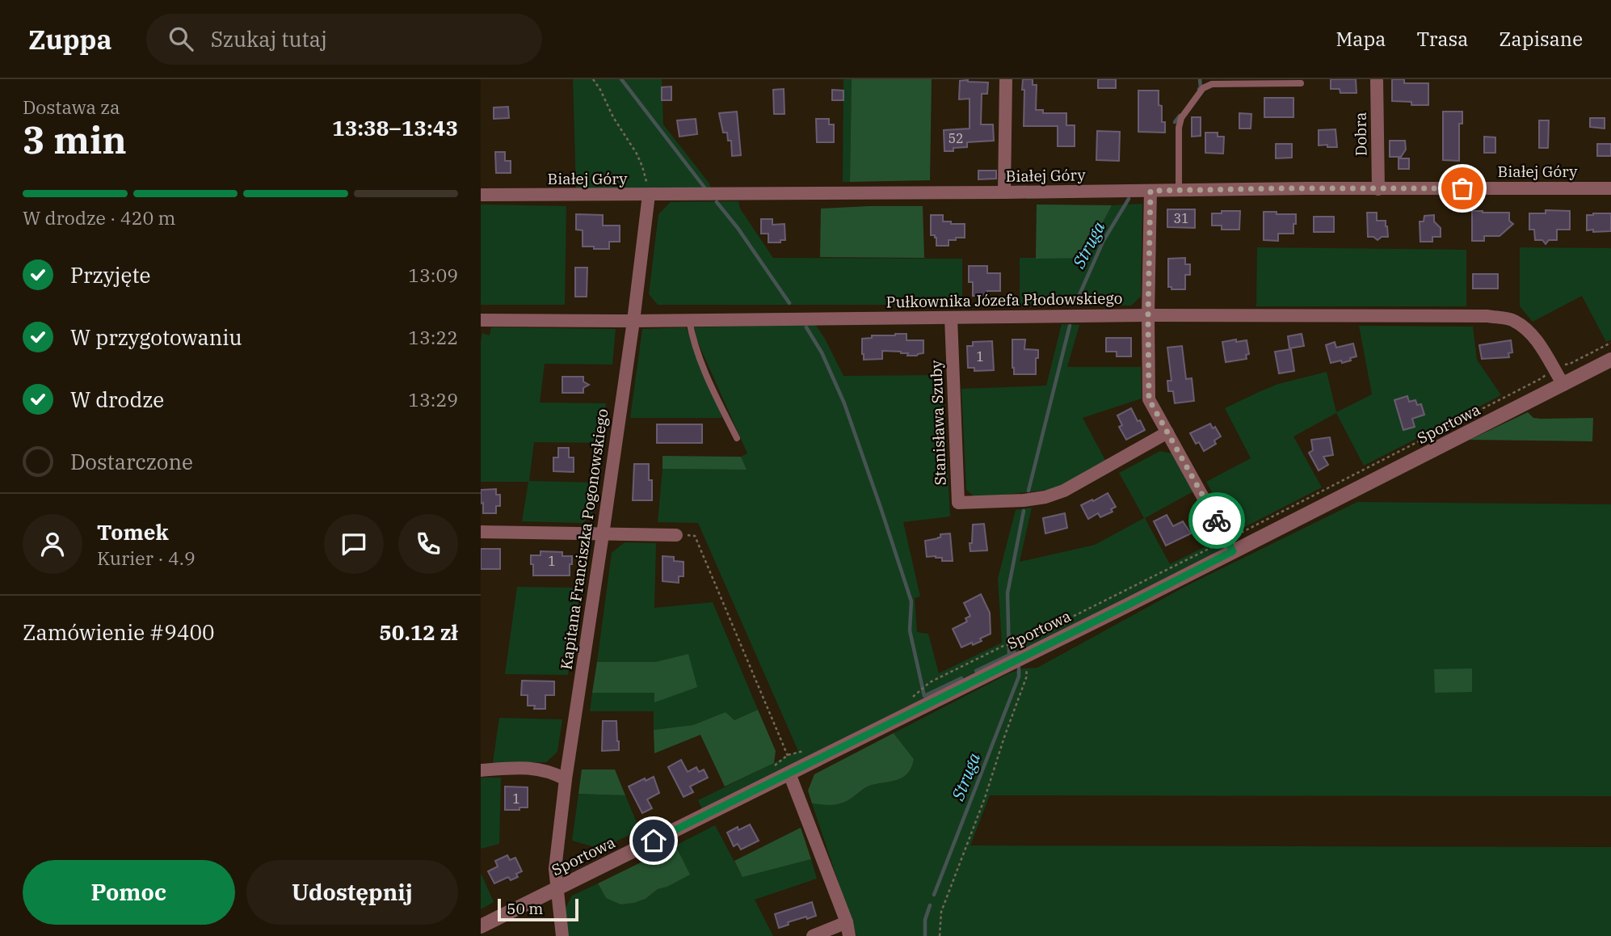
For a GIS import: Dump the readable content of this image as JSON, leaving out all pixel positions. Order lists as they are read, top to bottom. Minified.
{"streets":{"street":["Dobra","Białej Góry","Pułkownika Józefa Płodowskiego","Stanisława Szuby","Sportowa","Kapitana Franciszka Pogonowskiego"]},"crossings":[["Dobra","Białej Góry"],["Białej Góry","Kapitana Franciszka Pogonowskiego"],["Pułkownika Józefa Płodowskiego","Stanisława Szuby"],["Pułkownika Józefa Płodowskiego","Sportowa"],["Pułkownika Józefa Płodowskiego","Kapitana Franciszka Pogonowskiego"],["Sportowa","Kapitana Franciszka Pogonowskiego"]],"water":["Struga"],"house_numbers":["52","31","1","1","1"],"scale_bar":"50 m","page":{"header":"Zuppa","search":"Szukaj tutaj","nav":["Mapa","Trasa","Zapisane"],"heading":["3 min","Dostawa za","13:38–13:43"],"panel":["Tomek","Kurier · 4.9","Zamówienie #9400","50.12 zł"],"bar":"W drodze · 420 m","list":[["Przyjęte","13:09"],["W przygotowaniu","13:22"],["W drodze","13:29"],"Dostarczone"],"buttons":["Pomoc","Udostępnij"],"scale":"50 m"}}
